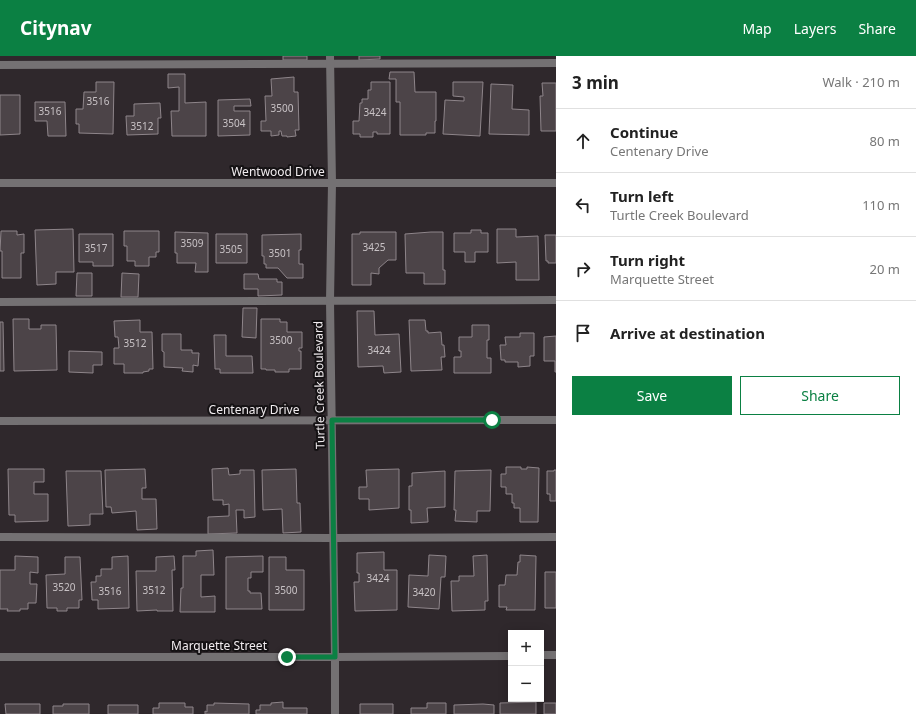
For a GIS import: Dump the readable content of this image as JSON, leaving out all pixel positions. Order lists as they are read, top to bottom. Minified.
{"streets":{"street":["Wentwood Drive","Turtle Creek Boulevard","Centenary Drive","Marquette Street"]},"crossings":[["Wentwood Drive","Turtle Creek Boulevard"],["Turtle Creek Boulevard","Centenary Drive"],["Turtle Creek Boulevard","Marquette Street"]],"house_numbers":["3516","3500","3516","3424","3504","3512","3509","3425","3517","3505","3501","3500","3512","3424","3424","3520","3512","3500","3516","3420"],"page":{"header":"Citynav","nav":["Map","Layers","Share"],"heading":["3 min","Walk · 210 m"],"list":[["Continue","Centenary Drive","80 m"],["Turn left","Turtle Creek Boulevard","110 m"],["Turn right","Marquette Street","20 m"],"Arrive at destination"],"buttons":["Save","Share"],"map_buttons":["+","−"]}}
